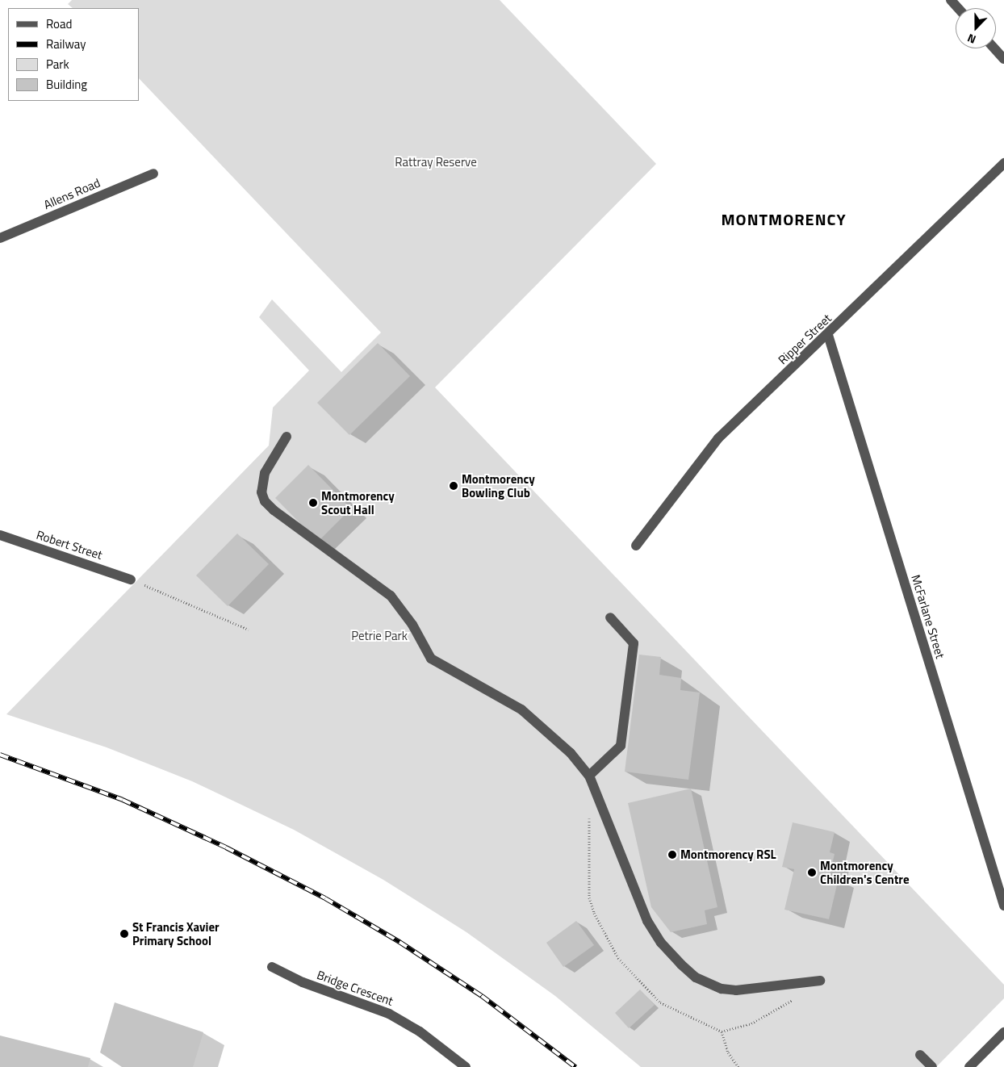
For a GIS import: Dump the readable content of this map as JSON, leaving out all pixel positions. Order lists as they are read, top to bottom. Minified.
{"streets":{"street":["Allens Road","Ripper Street","Robert Street","McFarlane Street","Bridge Crescent"]},"crossings":[["Ripper Street","McFarlane Street"]],"districts":["MONTMORENCY"],"parks":["Rattray Reserve","Petrie Park"],"places":["Montmorency Bowling Club","Montmorency Scout Hall","Montmorency RSL","Montmorency Children's Centre","St Francis Xavier Primary School"],"legend":["Road","Railway","Park","Building"],"north":"bottom"}
